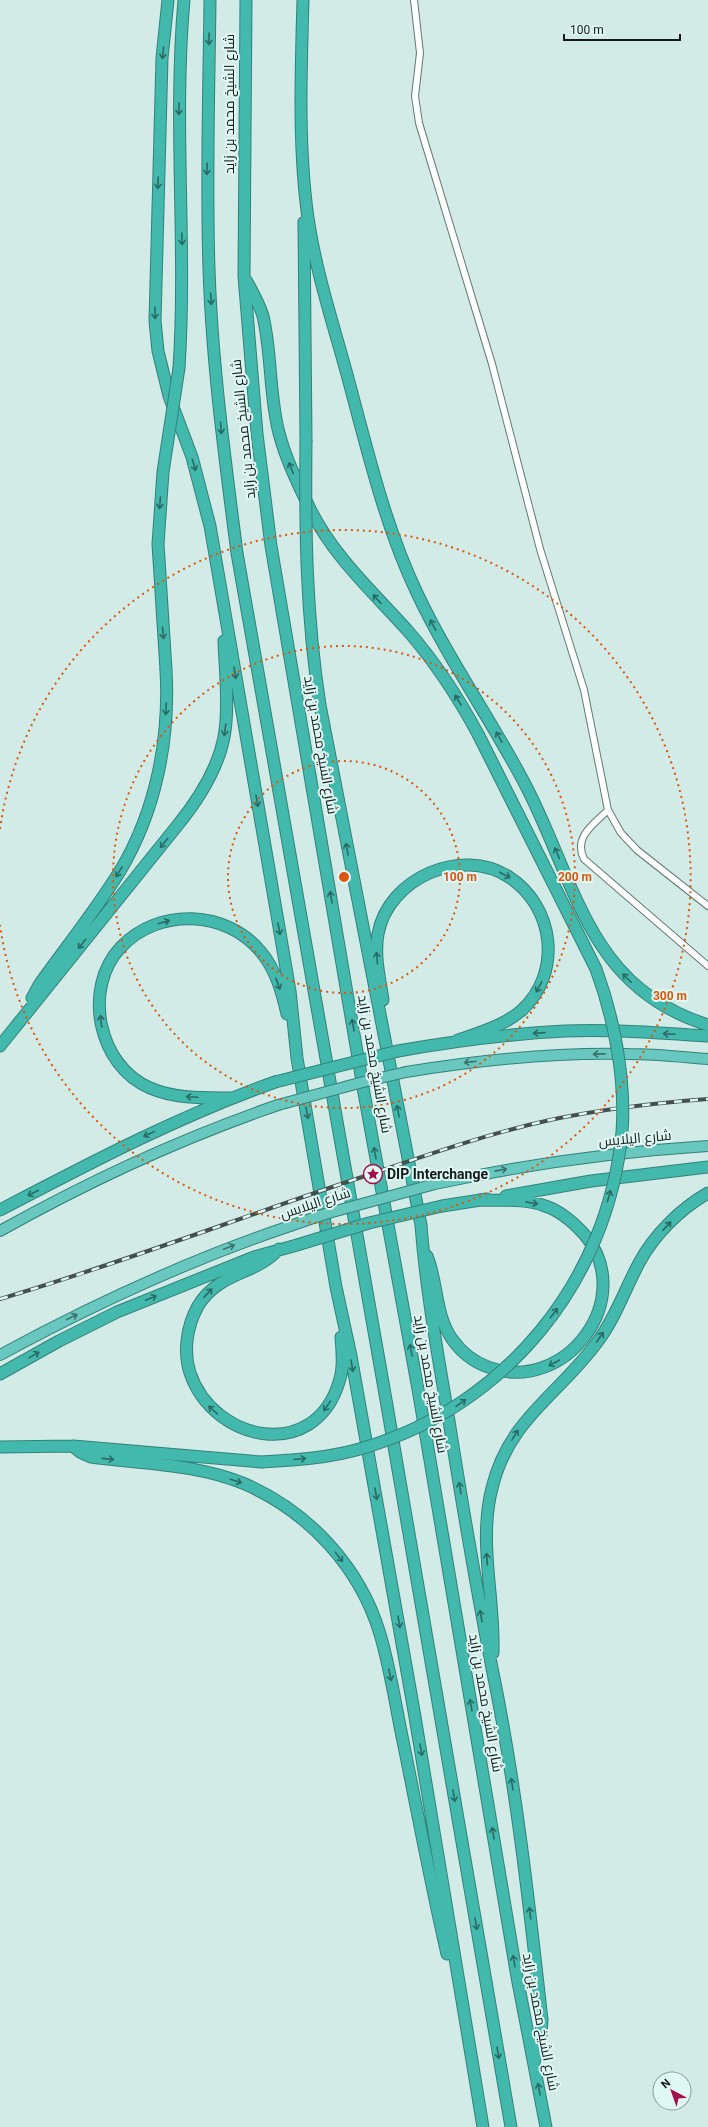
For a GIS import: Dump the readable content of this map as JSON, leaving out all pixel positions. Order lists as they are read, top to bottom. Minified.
{"streets":{"highway":["شارع الشيخ محمد بن زايد","شارع اليلايس"]},"places":{"place":["DIP Interchange"]},"scale_bar":"100 m","north":"top left","rings":["100 m","200 m","300 m"]}
